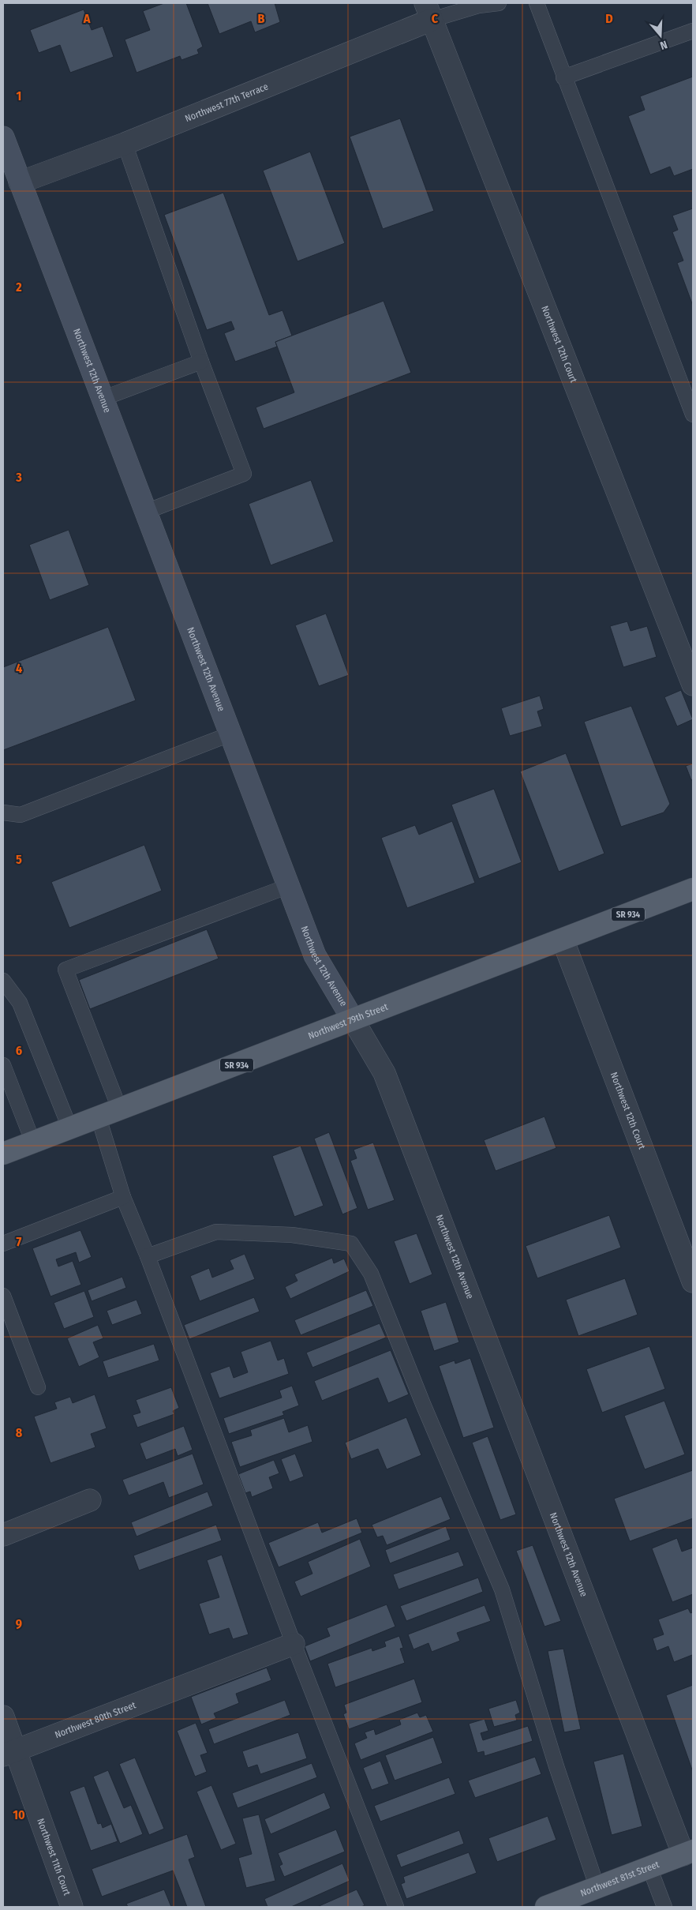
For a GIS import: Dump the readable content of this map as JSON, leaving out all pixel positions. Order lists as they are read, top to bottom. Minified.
{"streets":{"main road":["Northwest 12th Avenue","SR 934","Northwest 79th Street","Northwest 81st Street"],"street":["Northwest 77th Terrace","Northwest 12th Court","Northwest 80th Street","Northwest 11th Court"]},"crossings":[["Northwest 77th Terrace","Northwest 12th Court"],["Northwest 77th Terrace","Northwest 12th Avenue"],["Northwest 12th Court","Northwest 79th Street"],["Northwest 12th Avenue","Northwest 79th Street"],["Northwest 12th Avenue","Northwest 81st Street"],["Northwest 80th Street","Northwest 11th Court"]],"north":"bottom","grid":{"columns":["A","B","C","D"],"rows":["1","2","3","4","5","6","7","8","9","10"]}}
